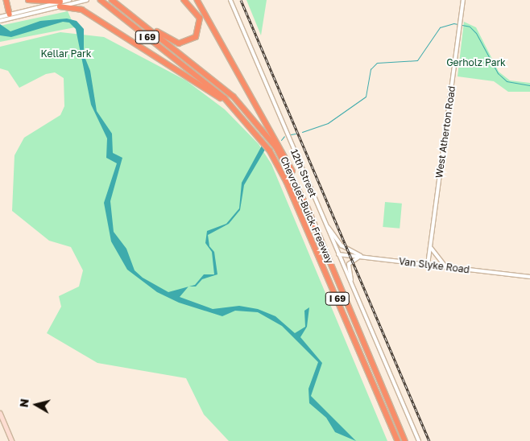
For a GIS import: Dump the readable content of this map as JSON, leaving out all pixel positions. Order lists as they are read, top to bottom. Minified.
{"streets":{"highway":["I 69","Chevrolet-Buick Freeway"],"street":["West Atherton Road","12th Street","Van Slyke Road"]},"crossings":[["West Atherton Road","Van Slyke Road"],["12th Street","Van Slyke Road"]],"parks":["Kellar Park","Gerholz Park"],"north":"left"}
